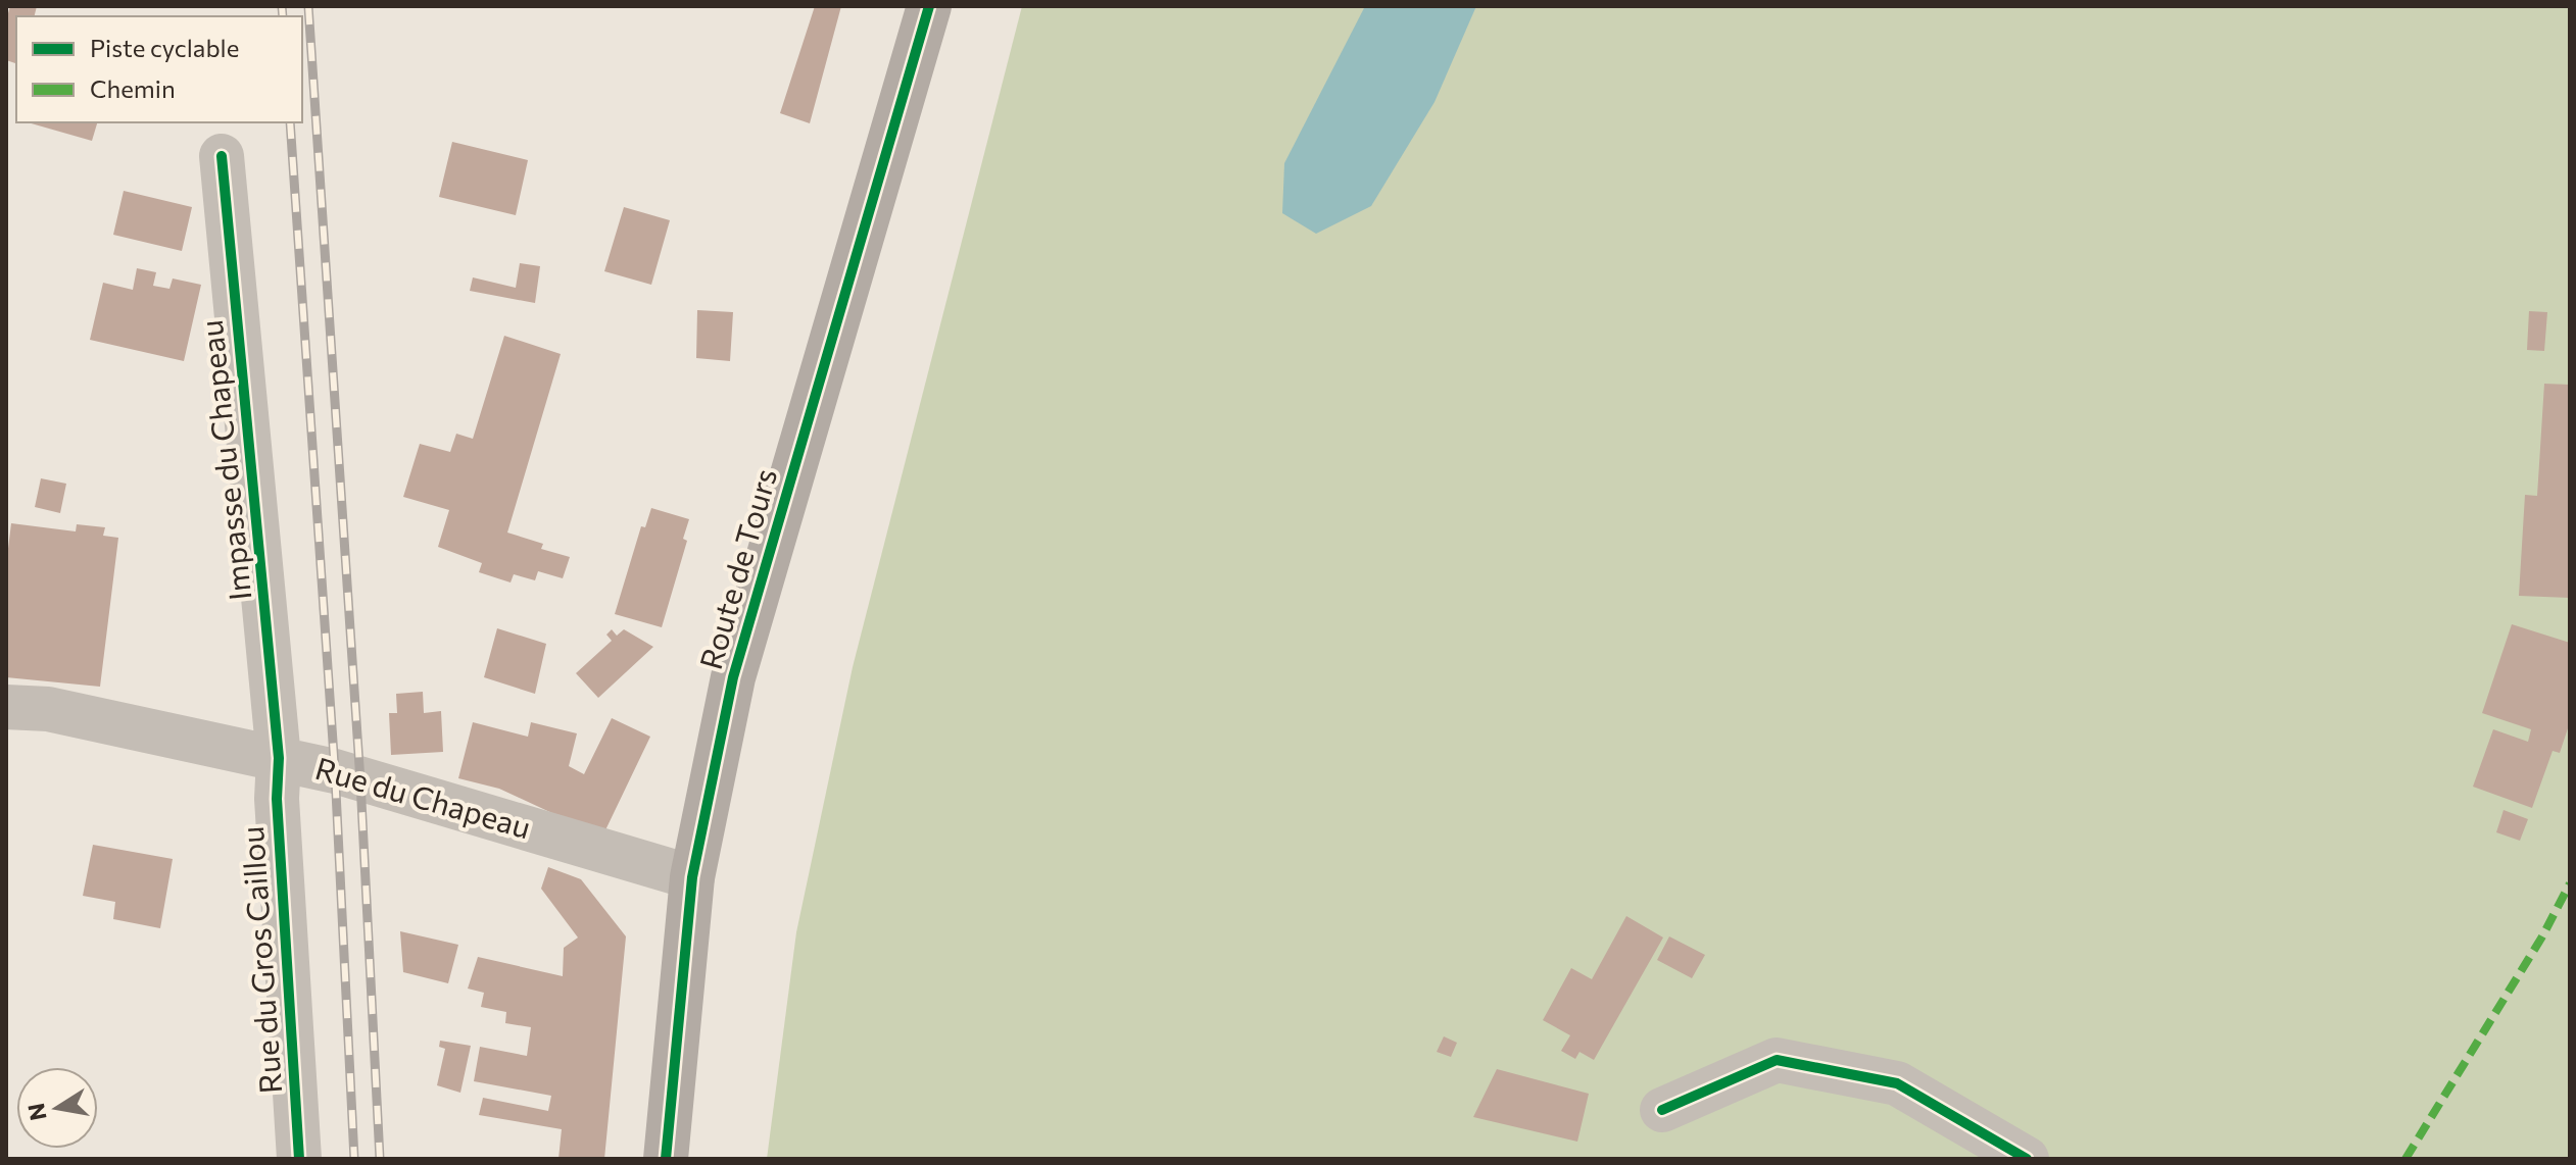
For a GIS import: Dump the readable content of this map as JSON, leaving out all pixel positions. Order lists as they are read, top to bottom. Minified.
{"streets":{"main road":["Route de Tours"],"street":["Impasse du Chapeau","Rue du Chapeau","Rue du Gros Caillou"]},"crossings":[["Impasse du Chapeau","Rue du Chapeau"],["Impasse du Chapeau","Rue du Gros Caillou"],["Route de Tours","Rue du Chapeau"],["Rue du Chapeau","Rue du Gros Caillou"]],"legend":["Piste cyclable","Chemin"],"north":"left"}
